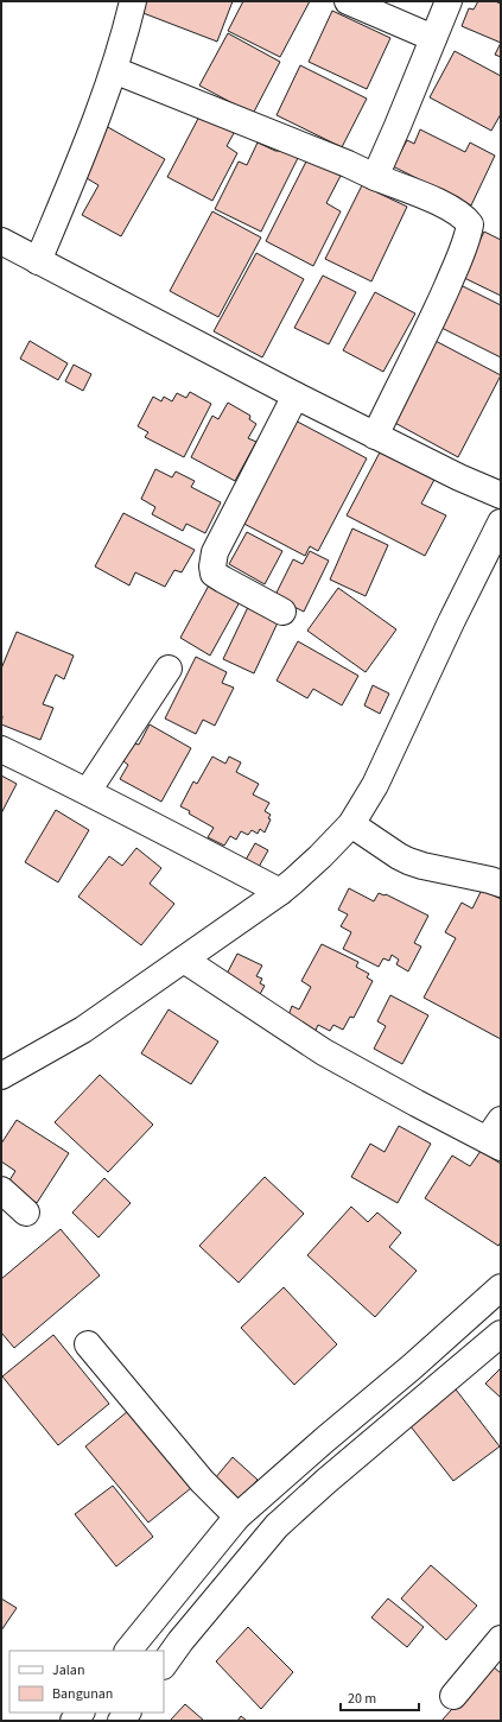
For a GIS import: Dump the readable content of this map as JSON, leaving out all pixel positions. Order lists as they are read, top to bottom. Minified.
{"legend":["Jalan","Bangunan"],"scale_bar":"20 m"}
